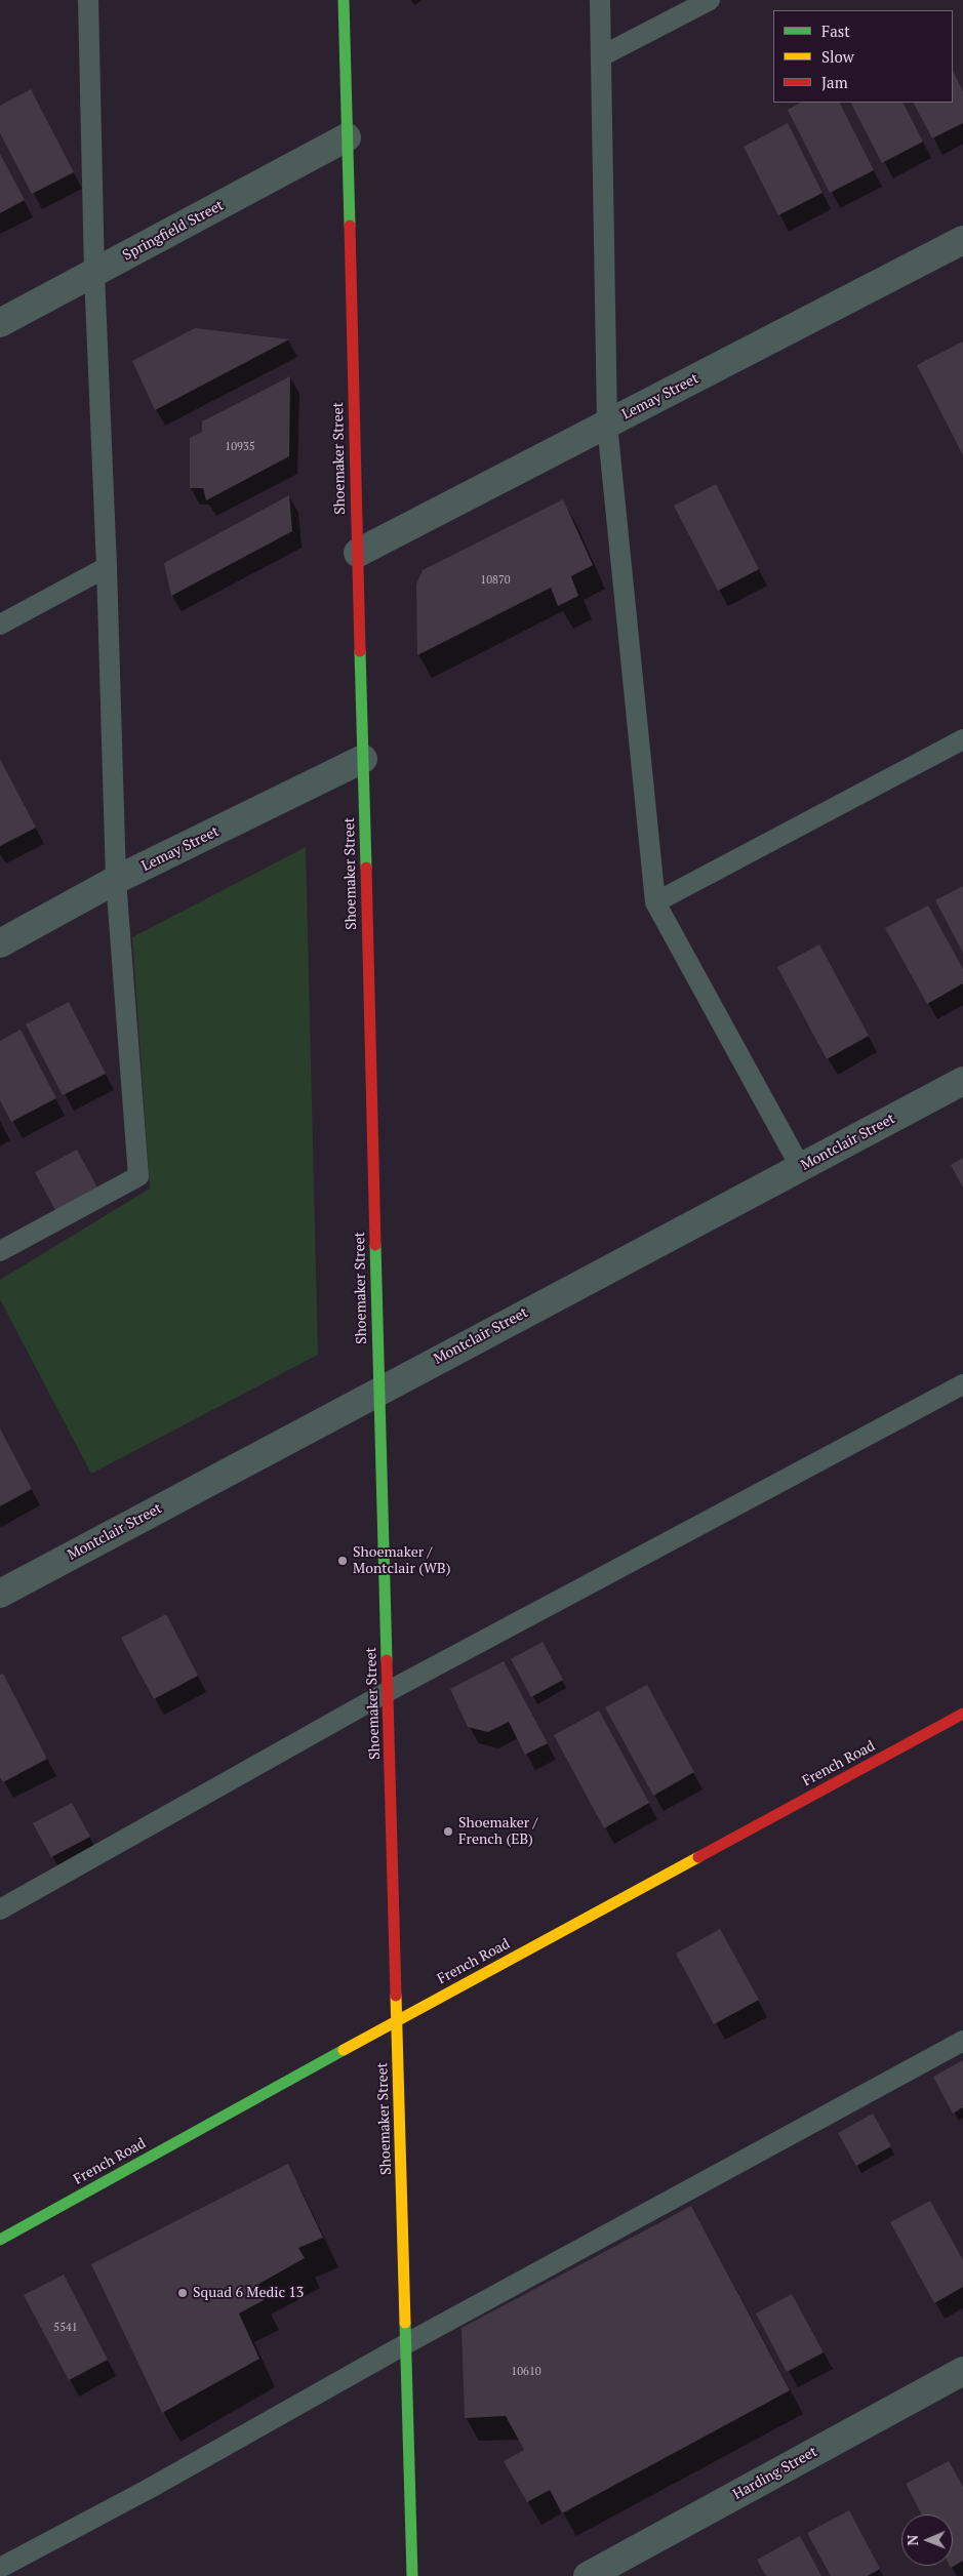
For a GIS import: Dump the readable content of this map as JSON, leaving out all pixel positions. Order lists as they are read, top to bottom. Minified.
{"streets":{"street":["Springfield Street","Lemay Street","Shoemaker Street","Montclair Street","French Road","Harding Street"]},"crossings":[["Springfield Street","Shoemaker Street"],["Lemay Street","Shoemaker Street"],["Shoemaker Street","Montclair Street"],["Shoemaker Street","French Road"]],"places":["Shoemaker / Montclair (WB)","Shoemaker / French (EB)","Squad 6 Medic 13"],"house_numbers":["10935","10870","5541","10610"],"legend":["Fast","Slow","Jam"],"north":"left"}
